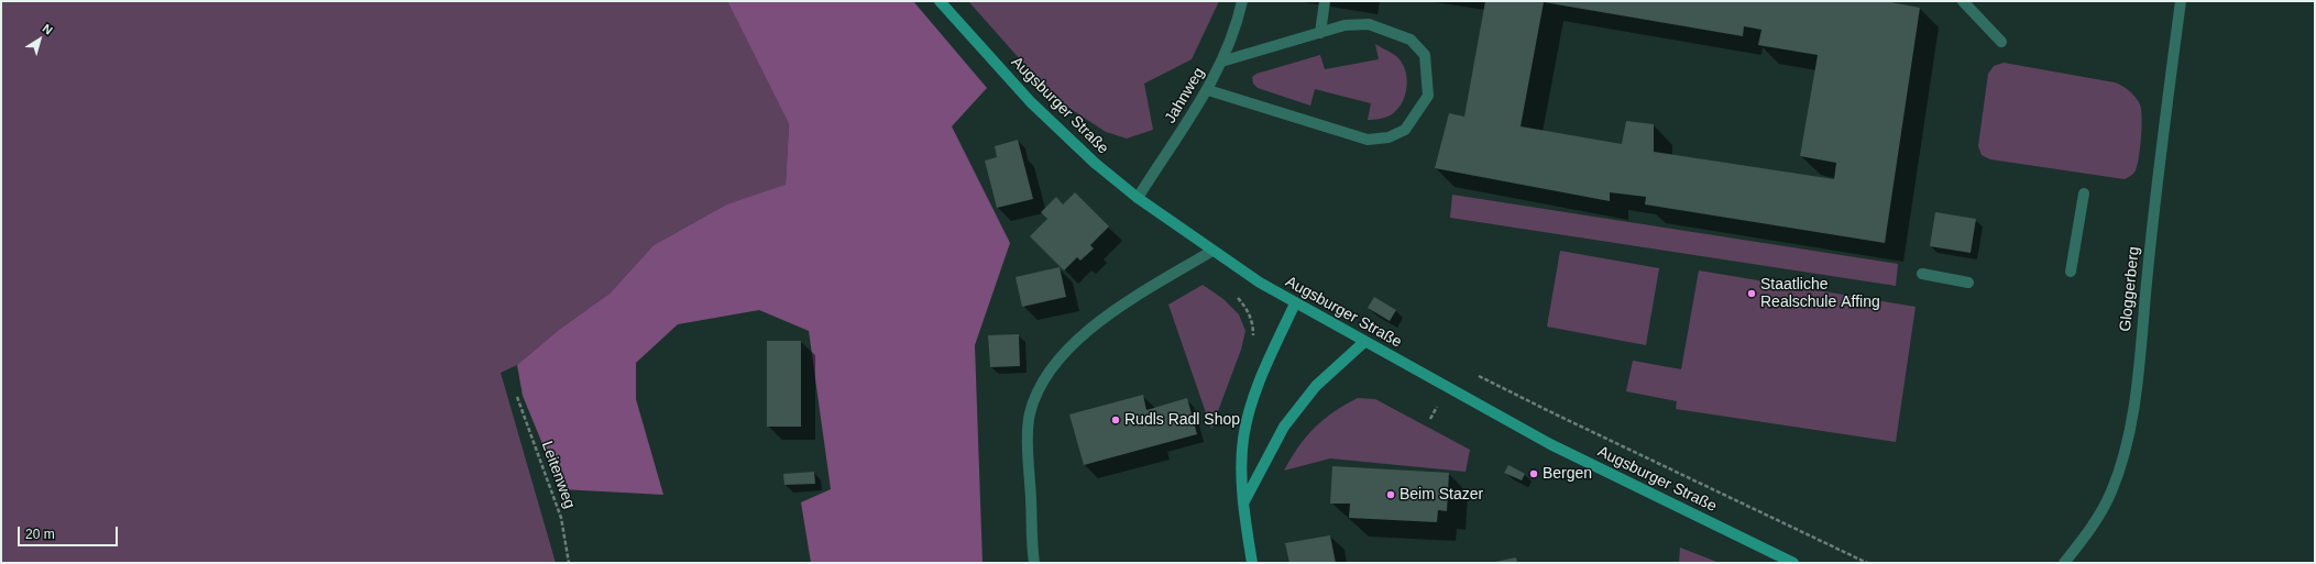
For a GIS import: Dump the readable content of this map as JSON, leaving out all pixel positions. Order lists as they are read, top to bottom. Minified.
{"streets":{"main road":["Augsburger Straße"],"street":["Jahnweg","Gloggerberg"],"path":["Leitenweg"]},"crossings":[["Jahnweg","Augsburger Straße"]],"places":["Staatliche Realschule Affing","Rudls Radl Shop","Bergen","Beim Stazer"],"scale_bar":"20 m","north":"top right"}
